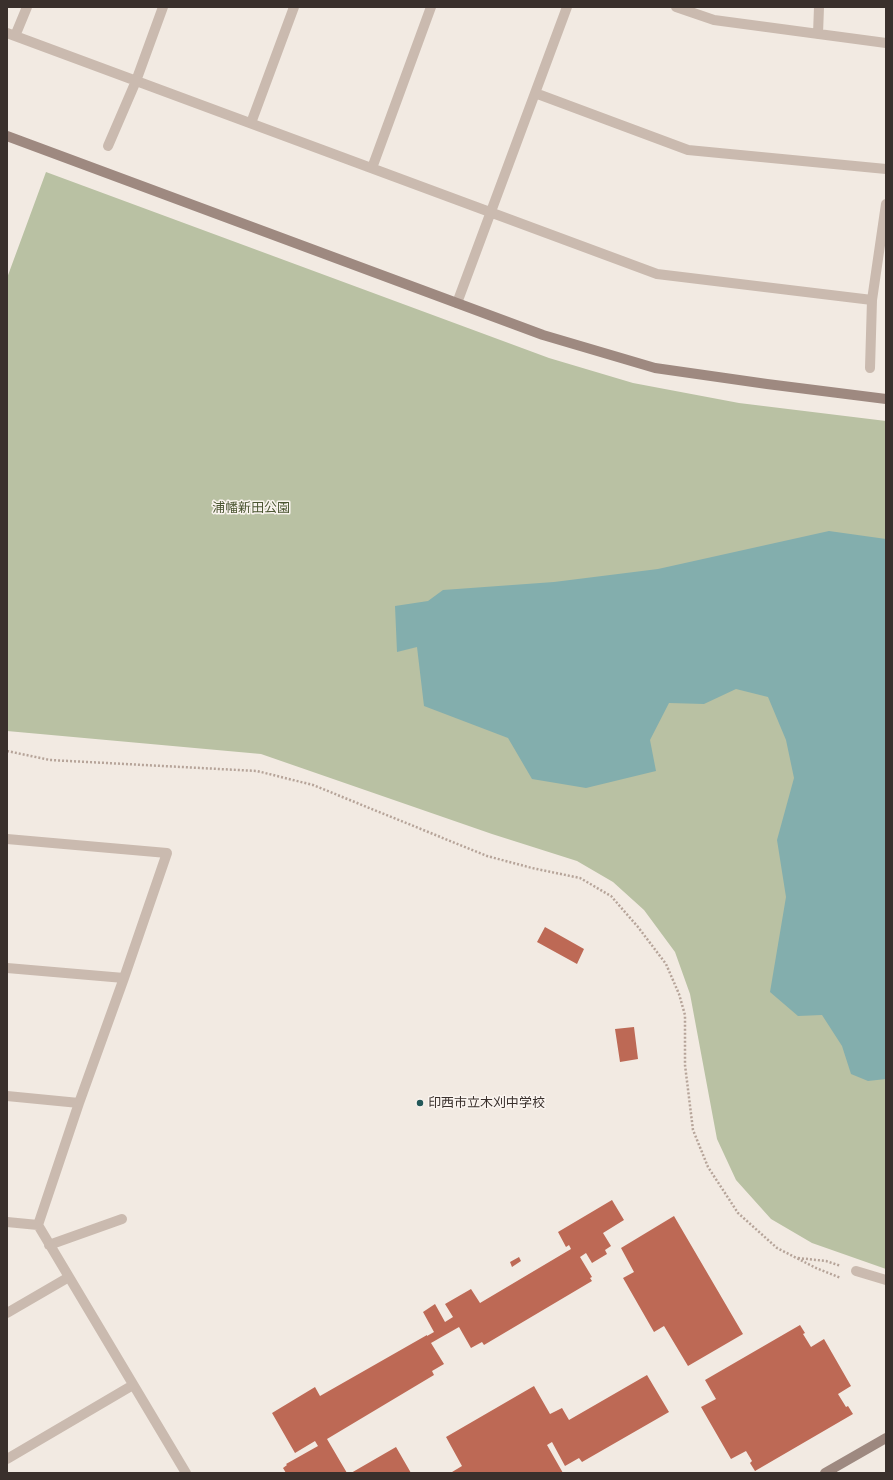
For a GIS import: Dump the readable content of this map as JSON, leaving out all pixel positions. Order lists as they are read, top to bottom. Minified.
{"parks":["浦幡新田公園"],"places":["印西市立木刈中学校"]}
